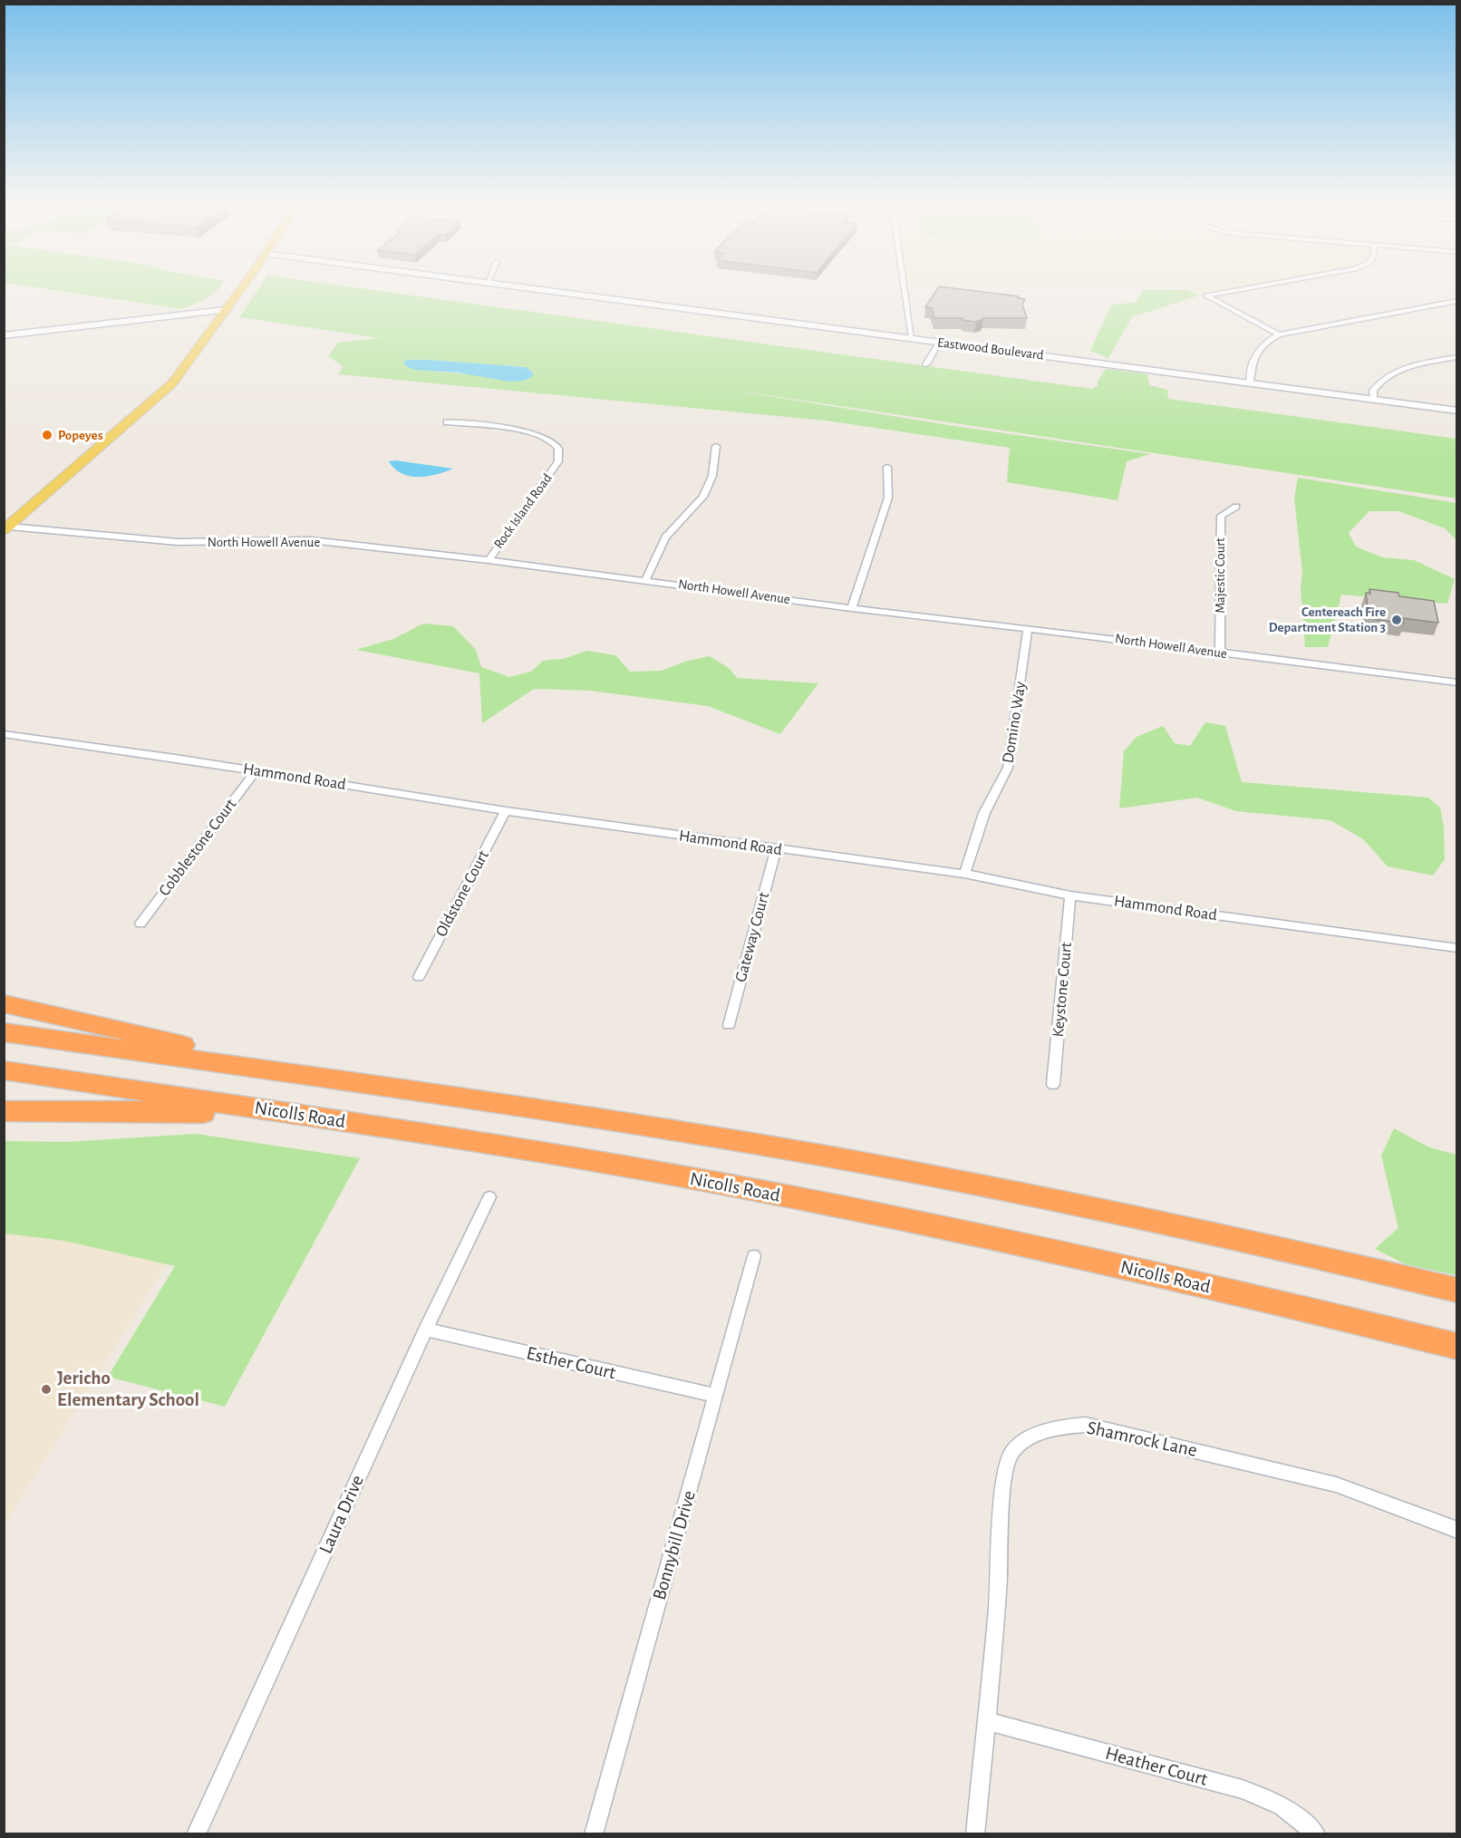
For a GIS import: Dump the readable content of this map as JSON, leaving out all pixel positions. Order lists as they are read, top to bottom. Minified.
{"streets":{"highway":["Nicolls Road"],"street":["Eastwood Boulevard","Rock Island Road","North Howell Avenue","Majestic Court","Domino Way","Hammond Road","Cobblestone Court","Oldstone Court","Gateway Court","Keystone Court","Esther Court","Shamrock Lane","Laura Drive","Bonnybill Drive","Heather Court"]},"crossings":[["Rock Island Road","North Howell Avenue"],["North Howell Avenue","Majestic Court"],["North Howell Avenue","Domino Way"],["Domino Way","Hammond Road"],["Hammond Road","Cobblestone Court"],["Hammond Road","Oldstone Court"],["Hammond Road","Gateway Court"],["Hammond Road","Keystone Court"],["Esther Court","Laura Drive"],["Esther Court","Bonnybill Drive"],["Shamrock Lane","Heather Court"]],"places":["Popeyes","Centereach Fire Department Station 3","Jericho Elementary School"]}
